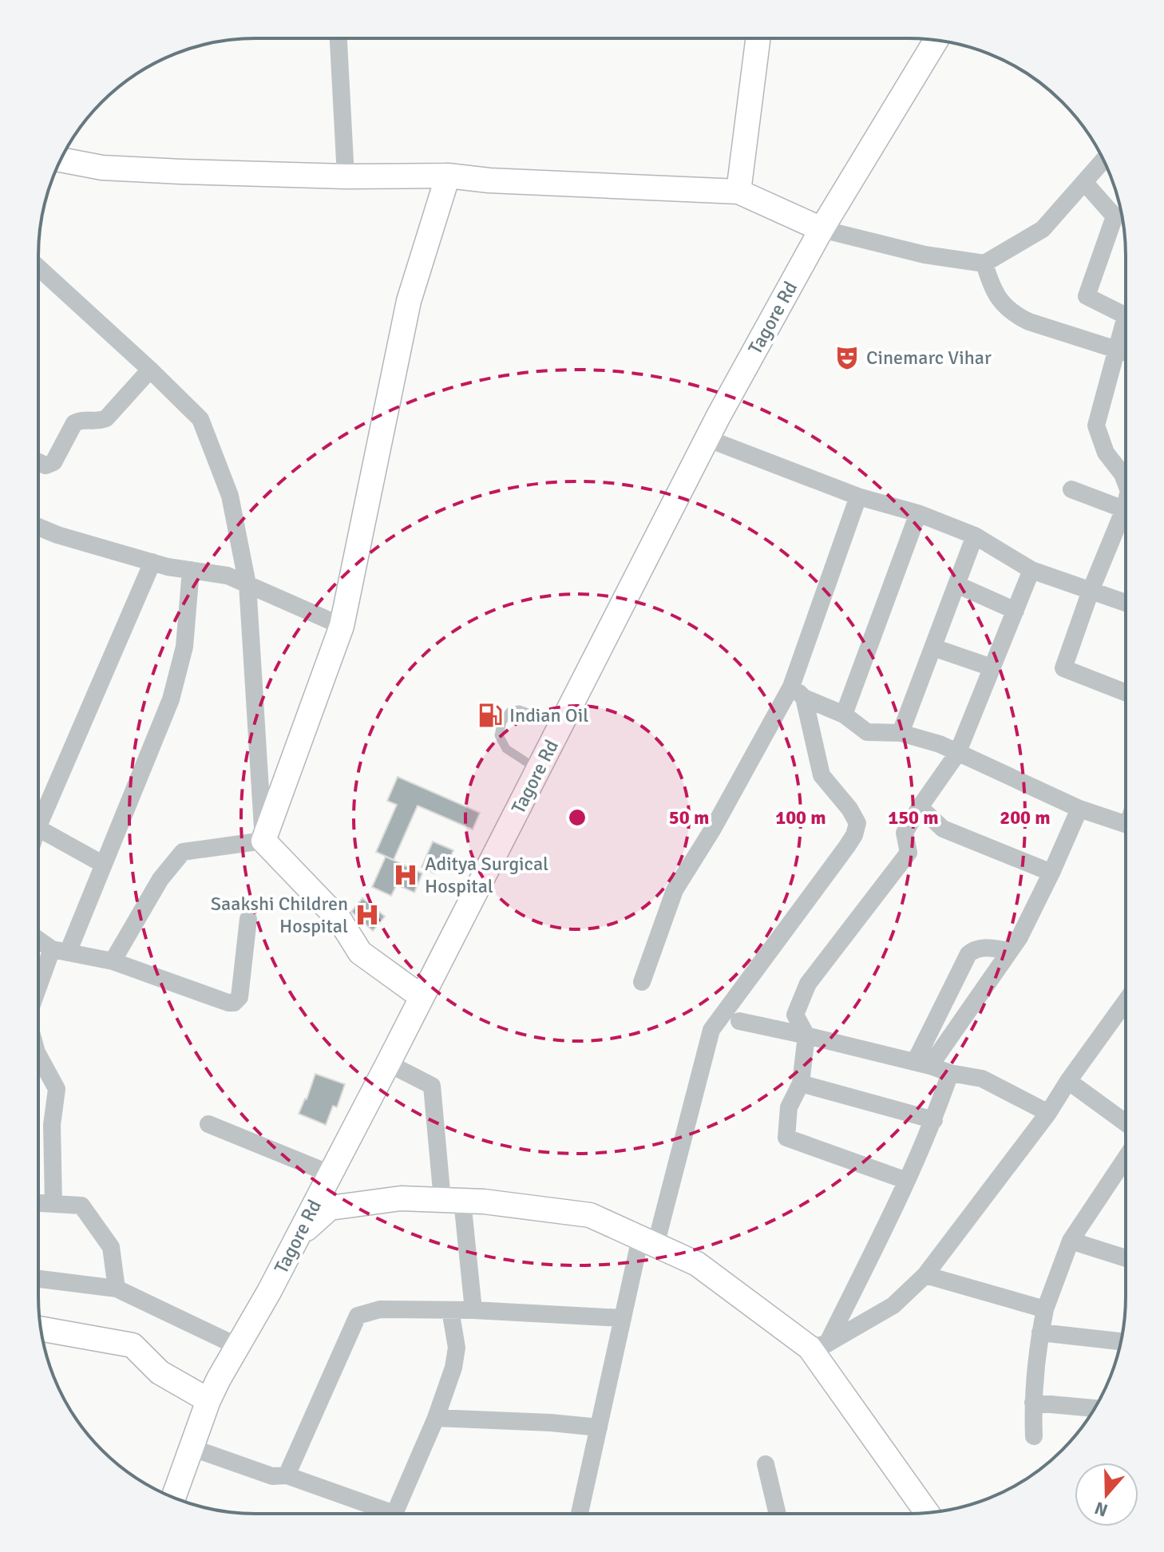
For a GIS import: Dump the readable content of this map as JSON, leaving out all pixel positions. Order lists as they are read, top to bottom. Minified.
{"streets":{"street":["Tagore Rd"]},"places":{"theatre":["Cinemarc Vihar"],"fuel station":["Indian Oil"],"hospital":["Aditya Surgical Hospital","Saakshi Children Hospital"]},"north":"bottom","rings":["50 m","100 m","150 m","200 m"]}
